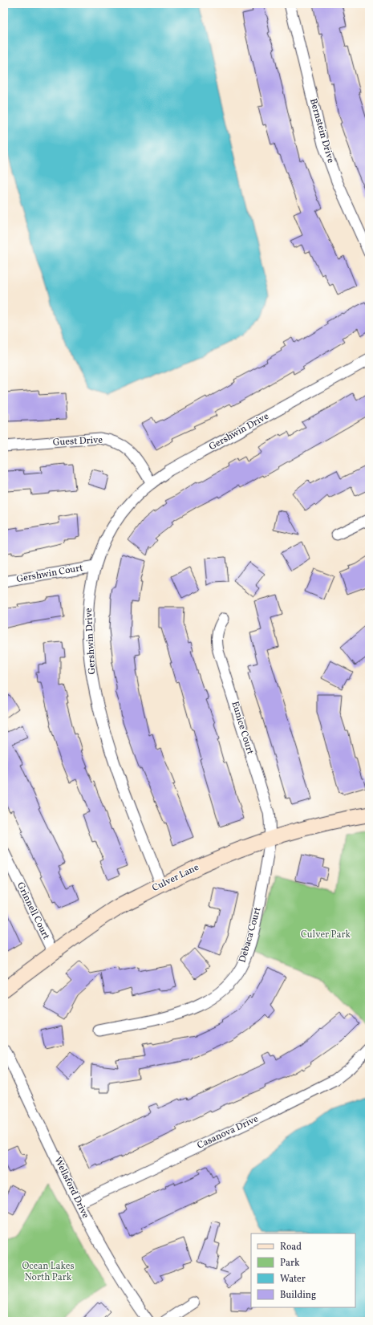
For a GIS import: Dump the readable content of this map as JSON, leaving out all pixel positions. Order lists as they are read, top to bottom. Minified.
{"streets":{"street":["Bernstein Drive","Gershwin Drive","Guest Drive","Gershwin Court","Eunice Court","Culver Lane","Grinnell Court","Debaca Court","Casanova Drive","Wellsford Drive"]},"crossings":[["Gershwin Drive","Guest Drive"],["Gershwin Drive","Gershwin Court"],["Gershwin Drive","Culver Lane"],["Eunice Court","Culver Lane"],["Eunice Court","Debaca Court"],["Culver Lane","Grinnell Court"],["Culver Lane","Debaca Court"],["Casanova Drive","Wellsford Drive"]],"parks":["Culver Park","Ocean Lakes North Park"],"legend":["Road","Park","Water","Building"]}
